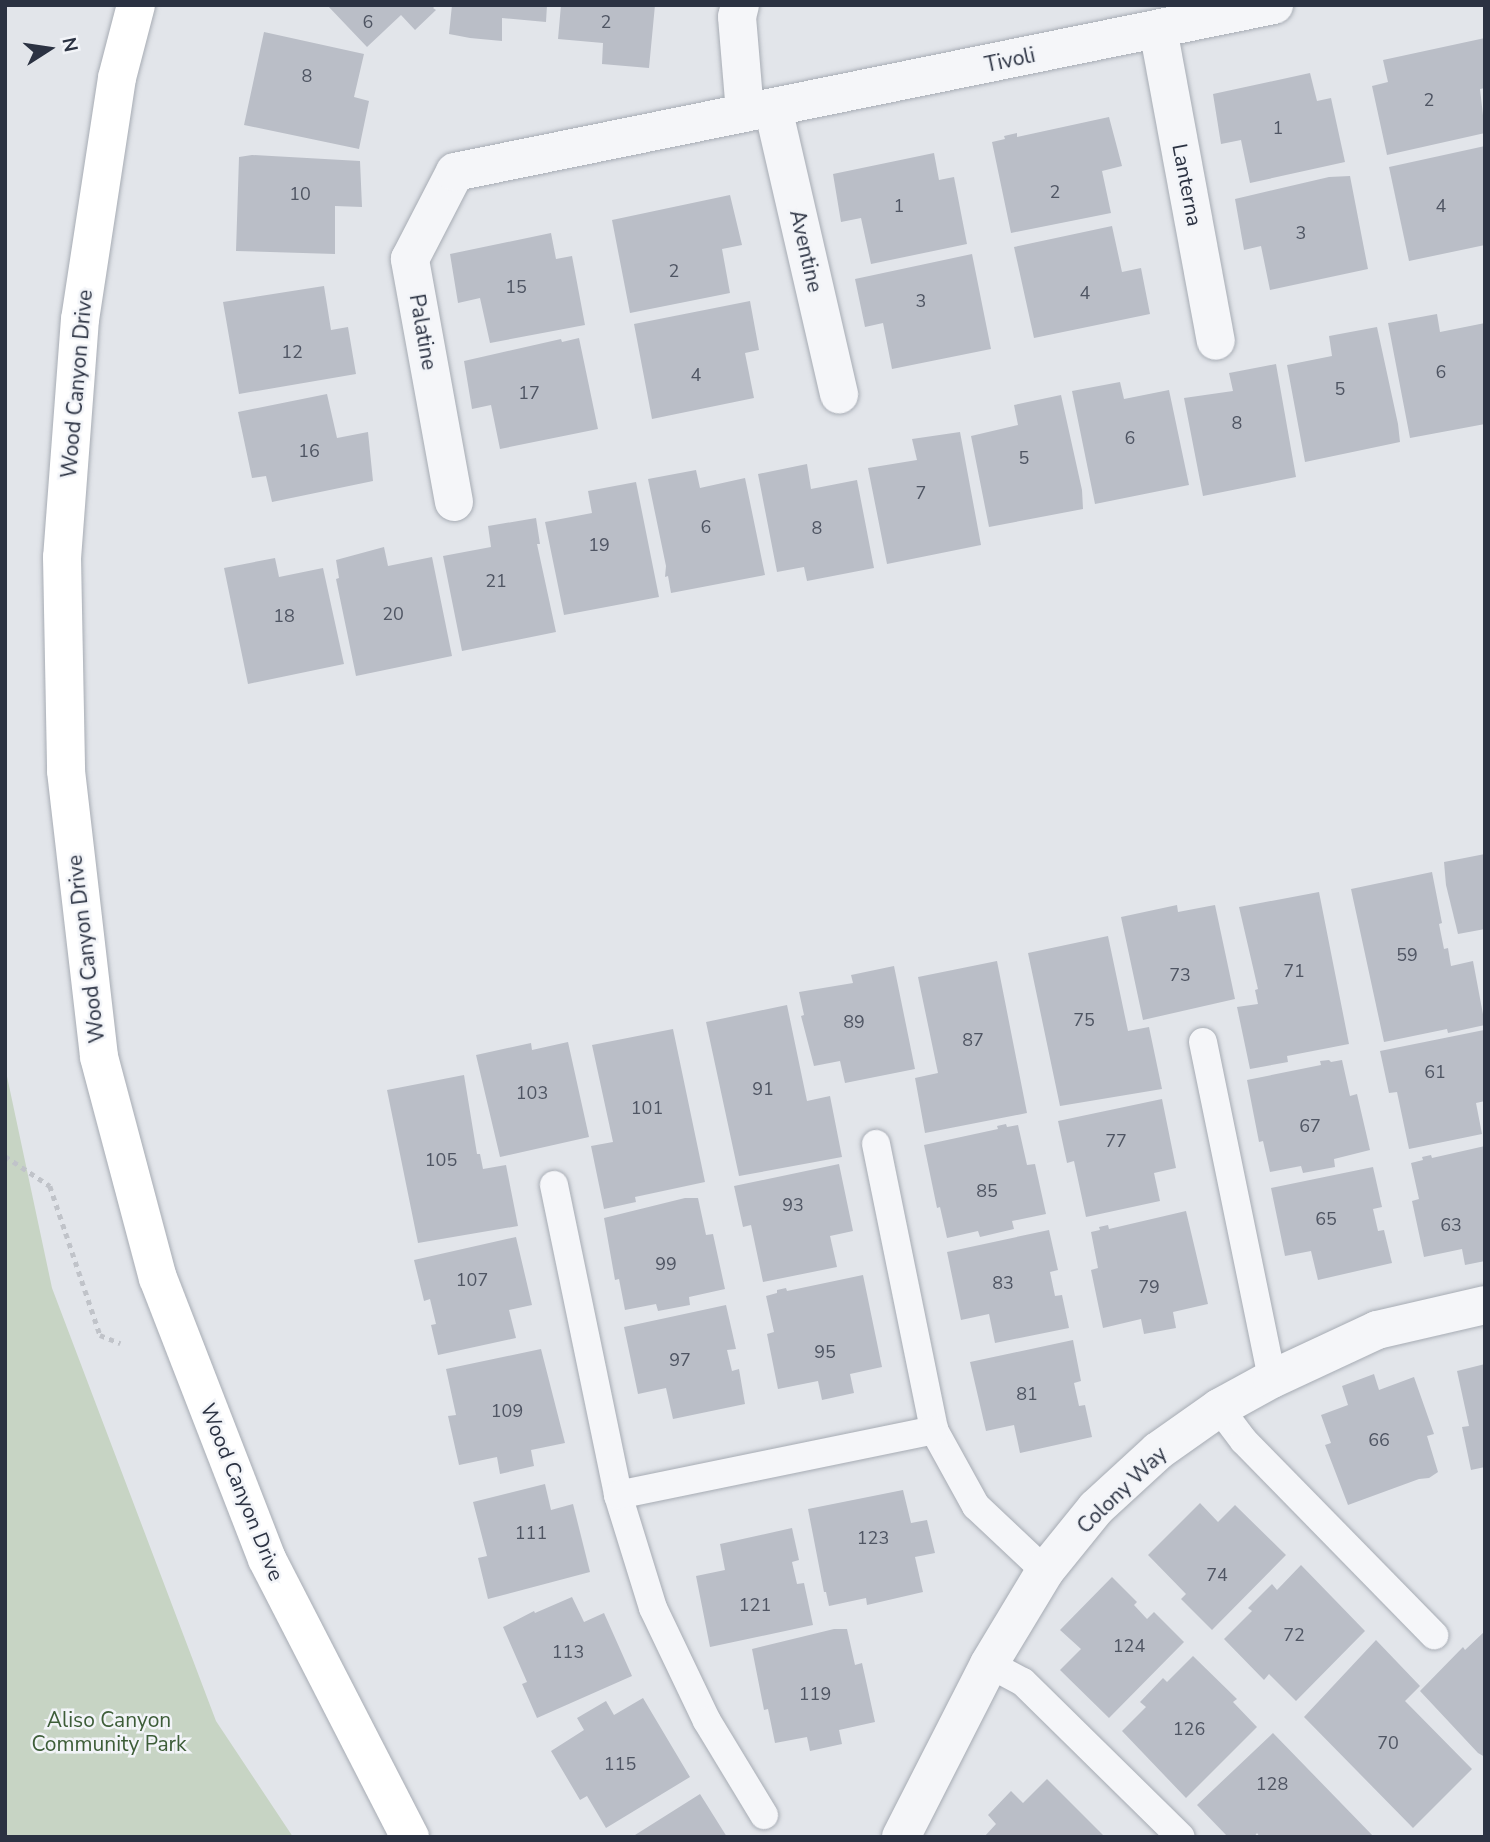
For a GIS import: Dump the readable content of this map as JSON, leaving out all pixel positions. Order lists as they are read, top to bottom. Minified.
{"streets":{"main road":["Wood Canyon Drive"],"street":["Tivoli","Lanterna","Aventine","Palatine","Colony Way"]},"crossings":[["Tivoli","Lanterna"],["Tivoli","Aventine"],["Tivoli","Palatine"]],"parks":["Aliso Canyon Community Park"],"house_numbers":["6","2","8","2","1","2","10","1","4","3","2","15","4","3","12","6","4","5","17","8","6","16","5","7","6","8","19","21","20","18","59","71","73","75","89","87","61","91","103","101","67","77","105","85","93","65","63","99","107","83","79","95","97","81","109","66","111","123","74","121","72","124","113","119","126","70","115","128"],"north":"right"}
